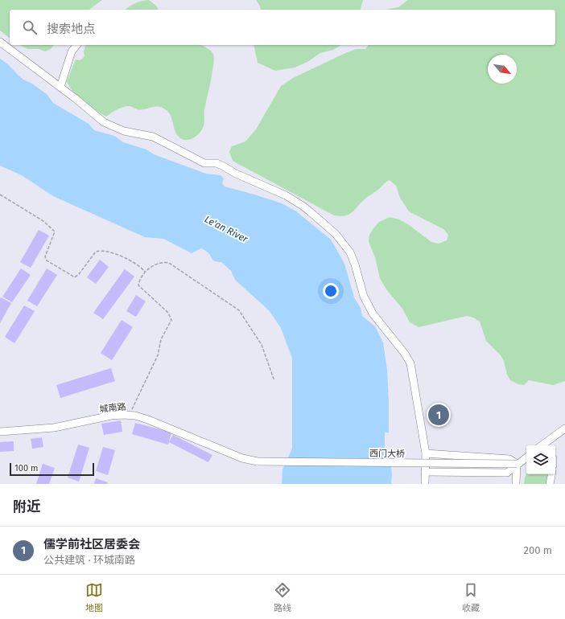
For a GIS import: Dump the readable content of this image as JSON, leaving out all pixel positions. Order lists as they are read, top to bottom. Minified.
{"streets":{"street":["城南路","西门大桥"]},"crossings":[["城南路","西门大桥"]],"water":["Le'an River"],"scale_bar":"100 m","north":"bottom right","page":{"search":"搜索地点","pins":"1","scale":"100 m","heading":"附近","list":[{"mark":"1","name":"儒学前社区居委会","note":"公共建筑 · 环城南路","value":"200 m"}],"nav":["地图","路线","收藏"]}}
